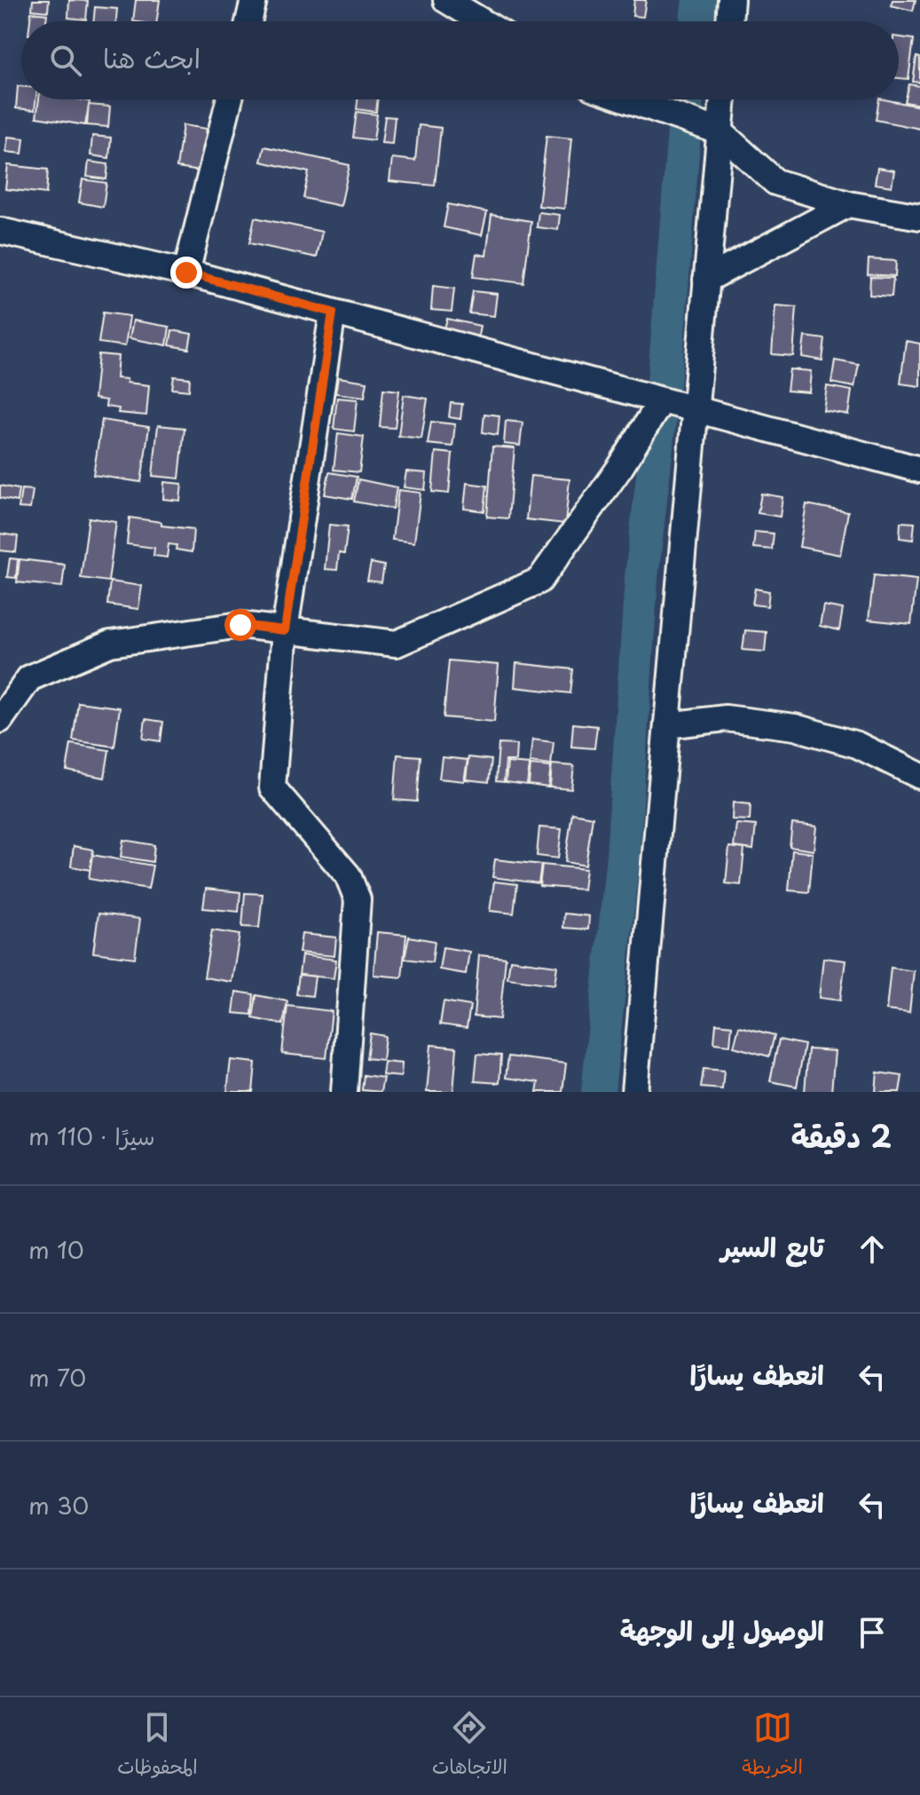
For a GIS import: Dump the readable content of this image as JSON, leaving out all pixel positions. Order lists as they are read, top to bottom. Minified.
{"page":{"search":"ابحث هنا","heading":["2 دقيقة","سيرًا · 110 m"],"list":[["تابع السير","10 m"],["انعطف يسارًا","70 m"],["انعطف يسارًا","30 m"],"الوصول إلى الوجهة"],"nav":["الخريطة","الاتجاهات","المحفوظات"]}}
